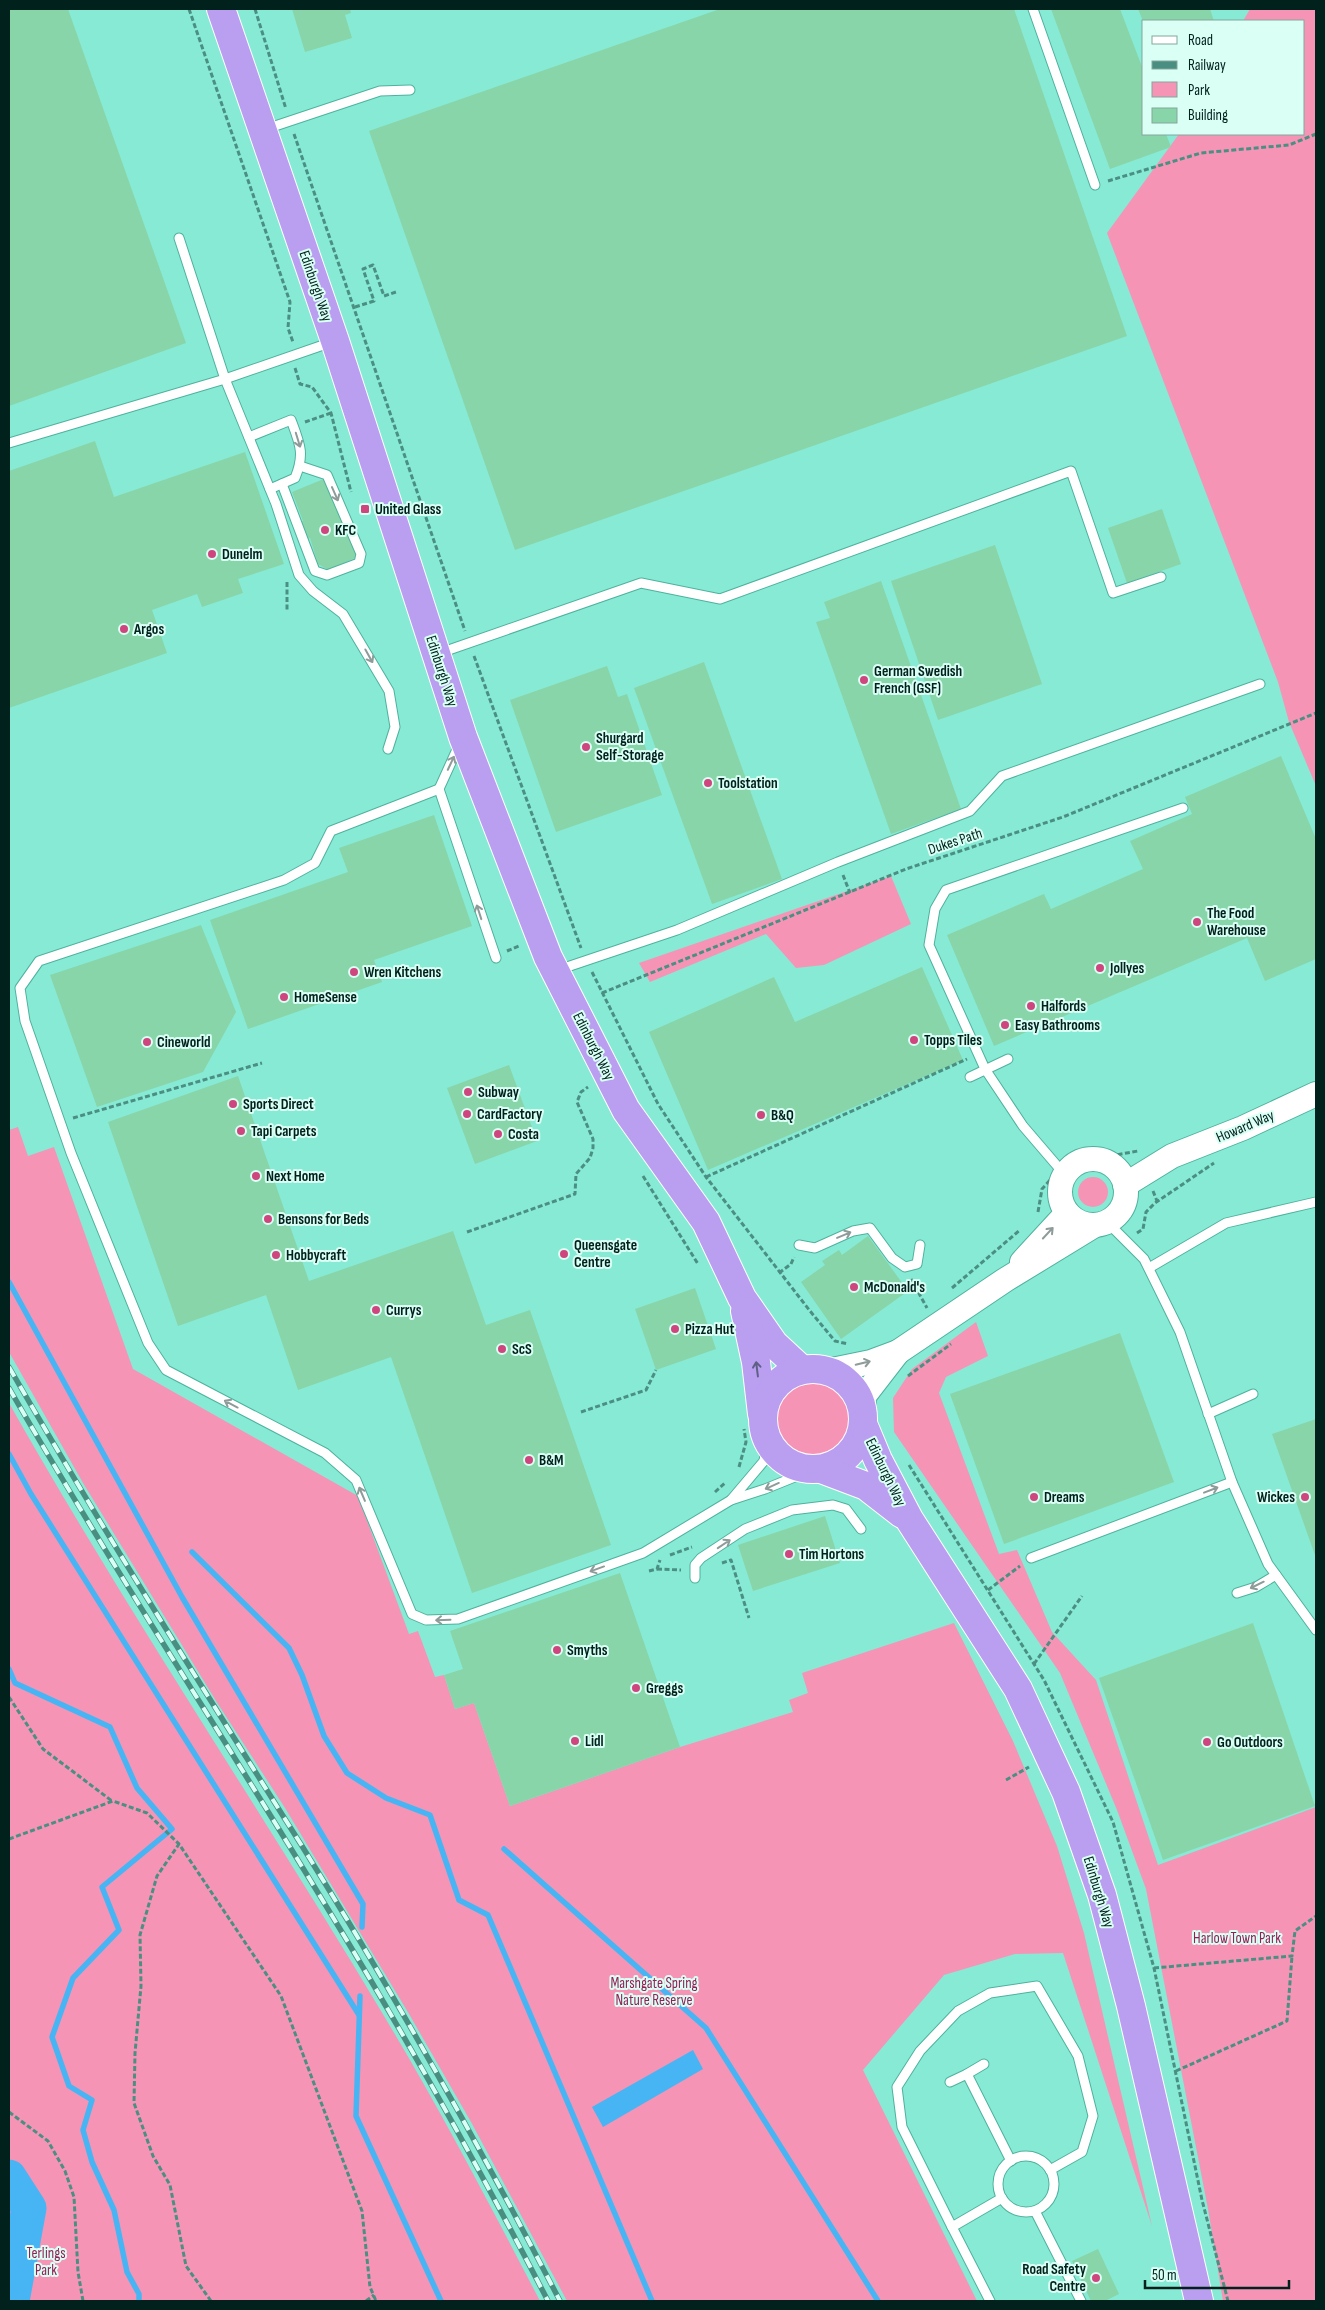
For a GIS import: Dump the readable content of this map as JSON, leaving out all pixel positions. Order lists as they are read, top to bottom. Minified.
{"streets":{"highway":["Edinburgh Way"],"street":["Howard Way"],"path":["Dukes Path"]},"parks":["Harlow Town Park","Marshgate Spring Nature Reserve","Terlings Park"],"places":{"transit":["United Glass"],"other":["KFC","Dunelm","Argos","German Swedish French (GSF)","Shurgard Self-Storage","Toolstation","The Food Warehouse","Jollyes","Wren Kitchens","HomeSense","Halfords","Easy Bathrooms","Topps Tiles","Cineworld","Subway","Sports Direct","CardFactory","B&Q","Tapi Carpets","Costa","Next Home","Bensons for Beds","Queensgate Centre","Hobbycraft","McDonald's","Currys","Pizza Hut","ScS","B&M","Dreams","Wickes","Tim Hortons","Smyths","Greggs","Lidl","Go Outdoors","Road Safety Centre"]},"legend":["Road","Railway","Park","Building"],"scale_bar":"50 m"}
